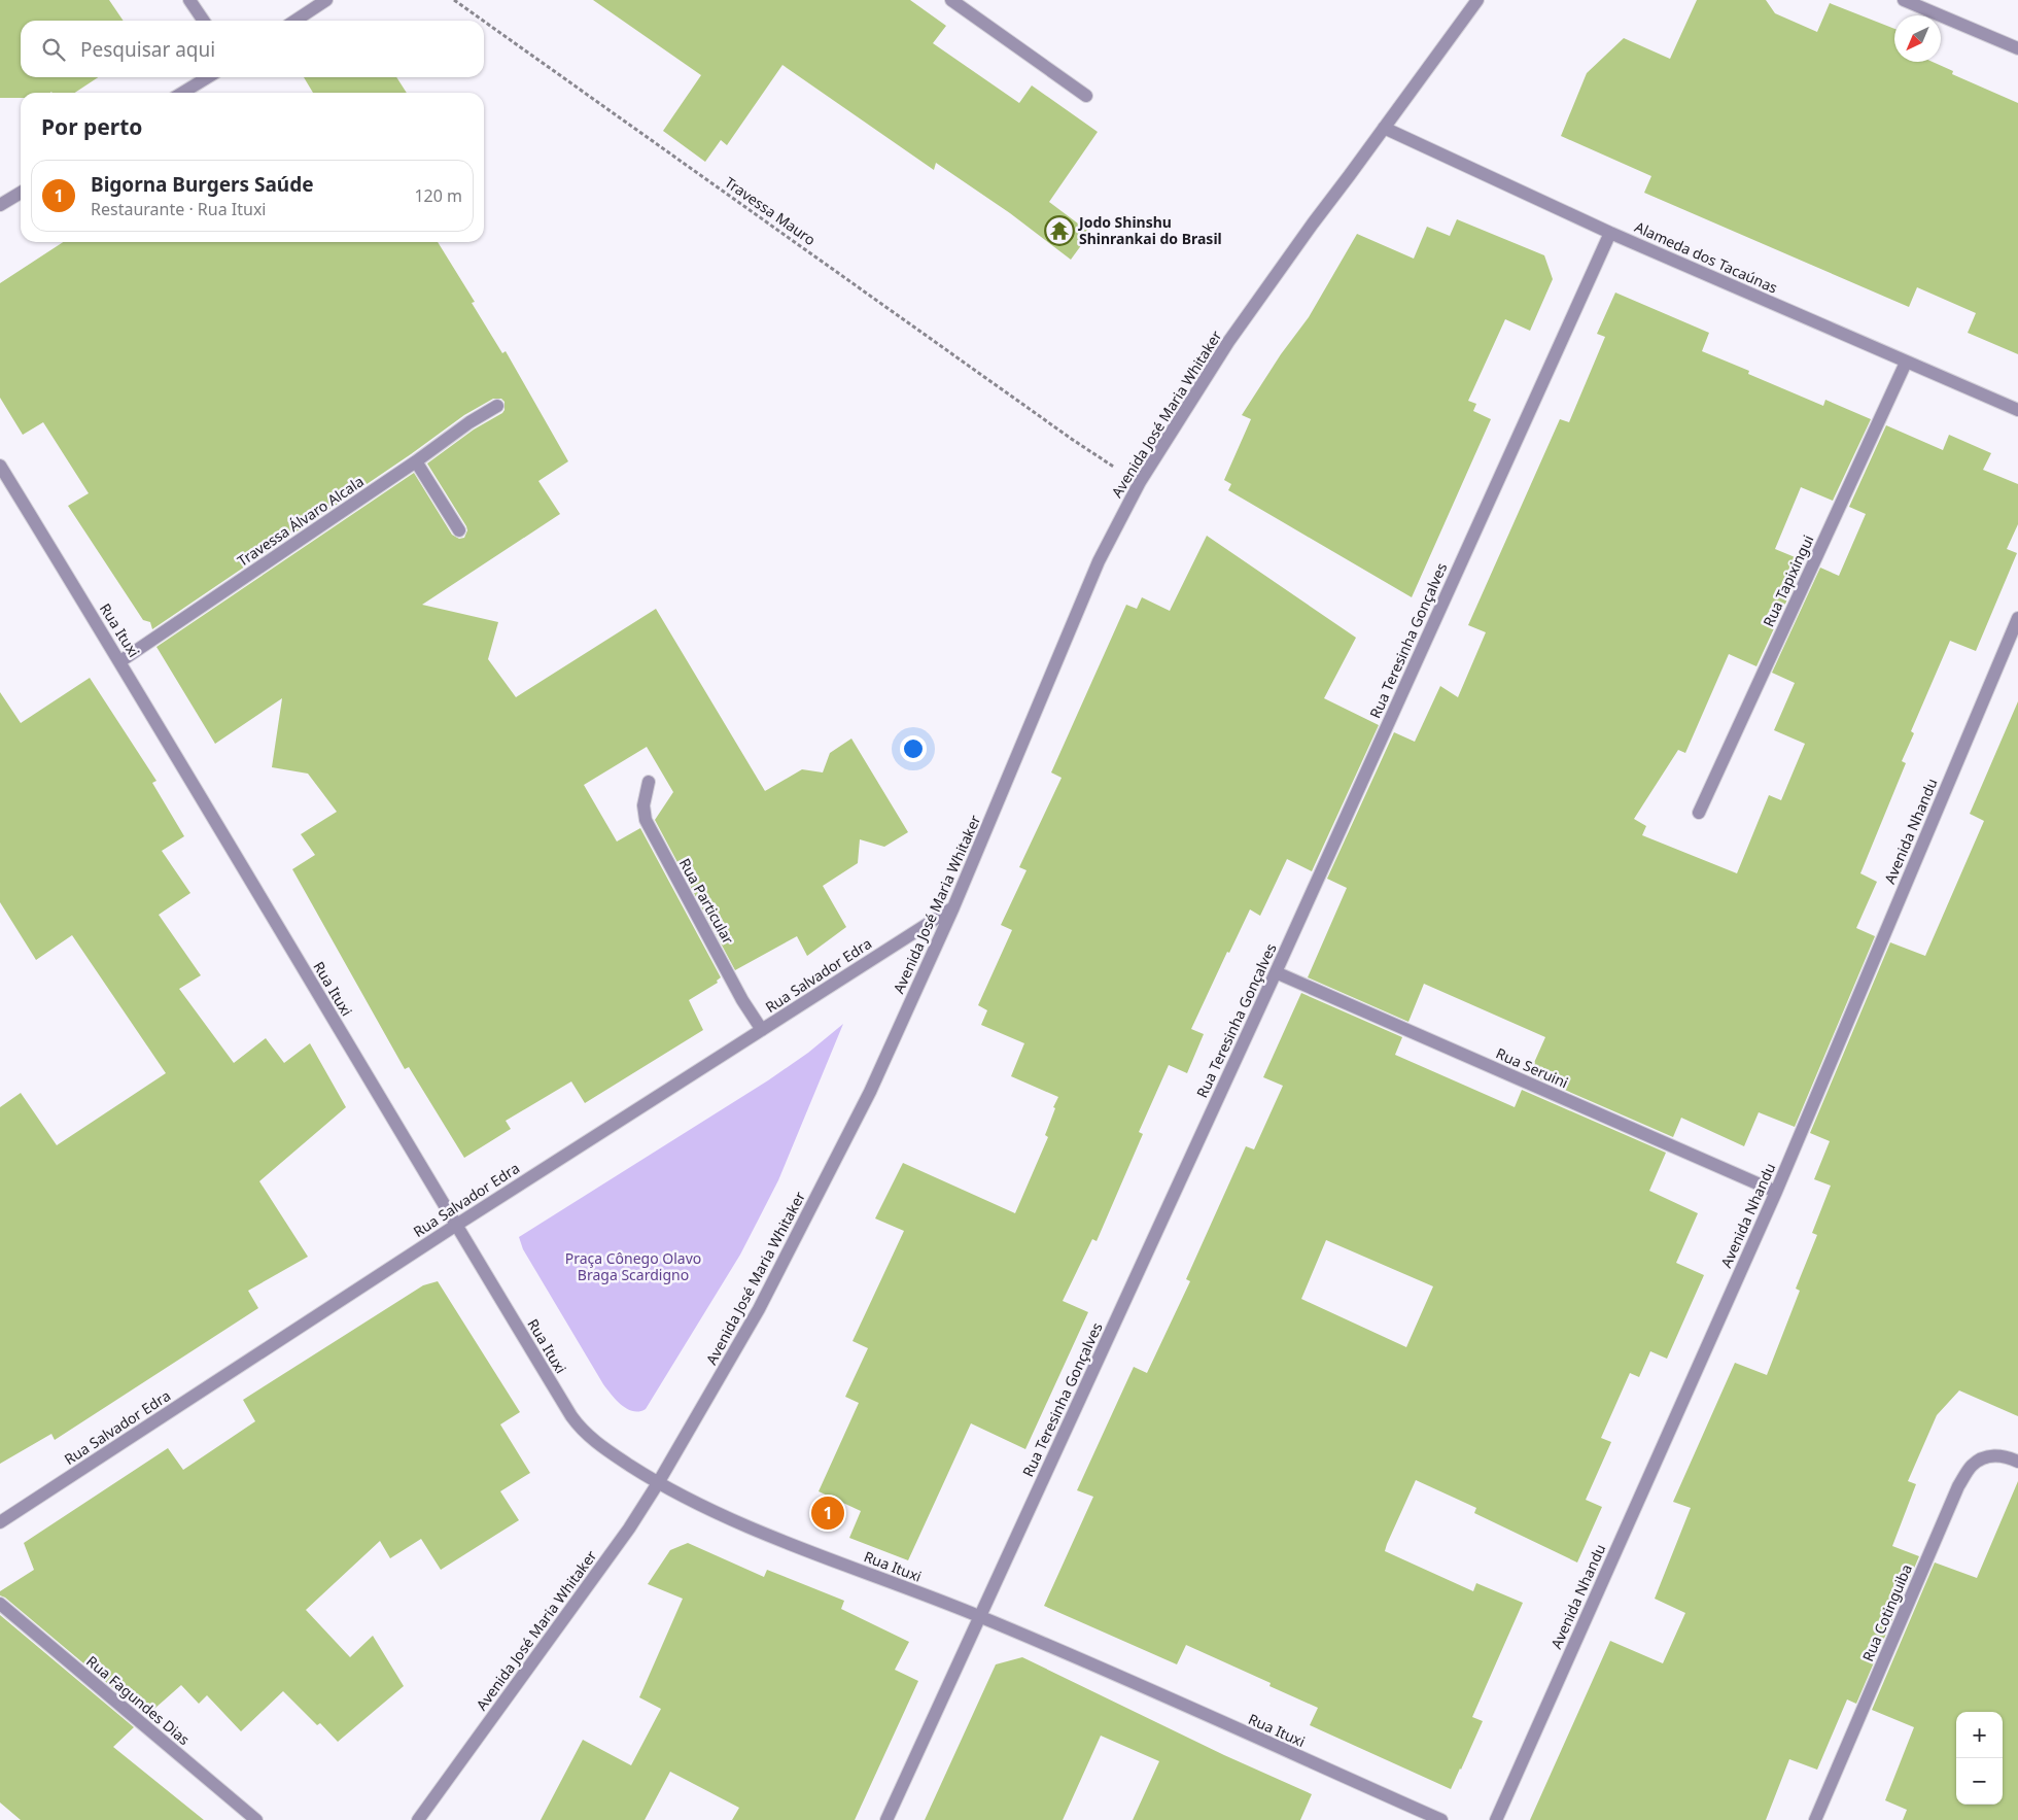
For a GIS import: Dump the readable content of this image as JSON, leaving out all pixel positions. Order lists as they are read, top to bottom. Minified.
{"streets":{"street":["Alameda dos Tacaúnas","Avenida José Maria Whitaker","Travessa Álvaro Alcala","Rua Tapixingui","Rua Ituxi","Rua Teresinha Gonçalves","Avenida Nhandu","Rua Particular","Rua Salvador Edra","Rua Seruini","Rua Cotinguiba","Rua Fagundes Dias"],"path":["Travessa Mauro"]},"crossings":[["Travessa Mauro","Avenida José Maria Whitaker"],["Alameda dos Tacaúnas","Avenida José Maria Whitaker"],["Alameda dos Tacaúnas","Rua Tapixingui"],["Alameda dos Tacaúnas","Rua Teresinha Gonçalves"],["Avenida José Maria Whitaker","Rua Ituxi"],["Avenida José Maria Whitaker","Rua Salvador Edra"],["Travessa Álvaro Alcala","Rua Ituxi"],["Rua Ituxi","Rua Teresinha Gonçalves"],["Rua Ituxi","Rua Salvador Edra"],["Rua Teresinha Gonçalves","Rua Seruini"],["Avenida Nhandu","Rua Seruini"],["Rua Particular","Rua Salvador Edra"]],"parks":["Praça Cônego Olavo Braga Scardigno"],"places":{"temple":["Jodo Shinshu Shinrankai do Brasil"]},"north":"bottom left","page":{"search":"Pesquisar aqui","heading":"Por perto","list":[{"mark":"1","name":"Bigorna Burgers Saúde","note":"Restaurante · Rua Ituxi","value":"120 m"}],"pins":"1","map_buttons":["+","−"]}}
